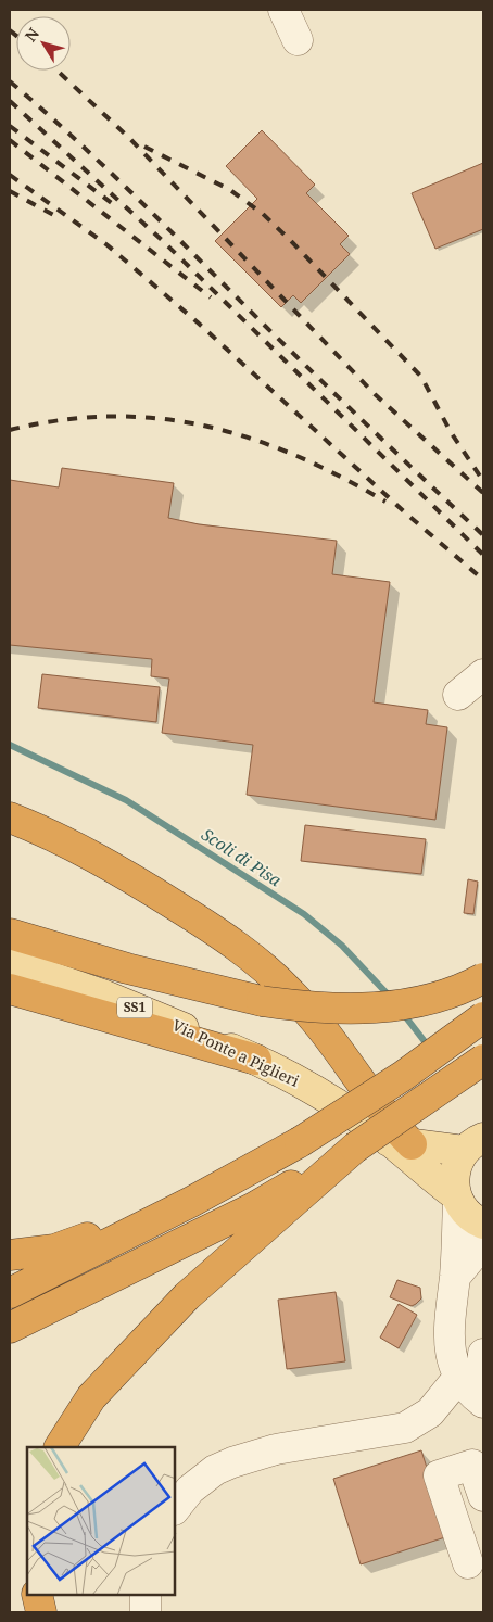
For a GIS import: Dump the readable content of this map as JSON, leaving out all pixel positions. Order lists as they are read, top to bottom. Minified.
{"streets":{"main road":["SS1","Via Ponte a Piglieri"]},"crossings":[["SS1","Via Ponte a Piglieri"]],"water":["Scoli di Pisa"],"north":"top left"}
